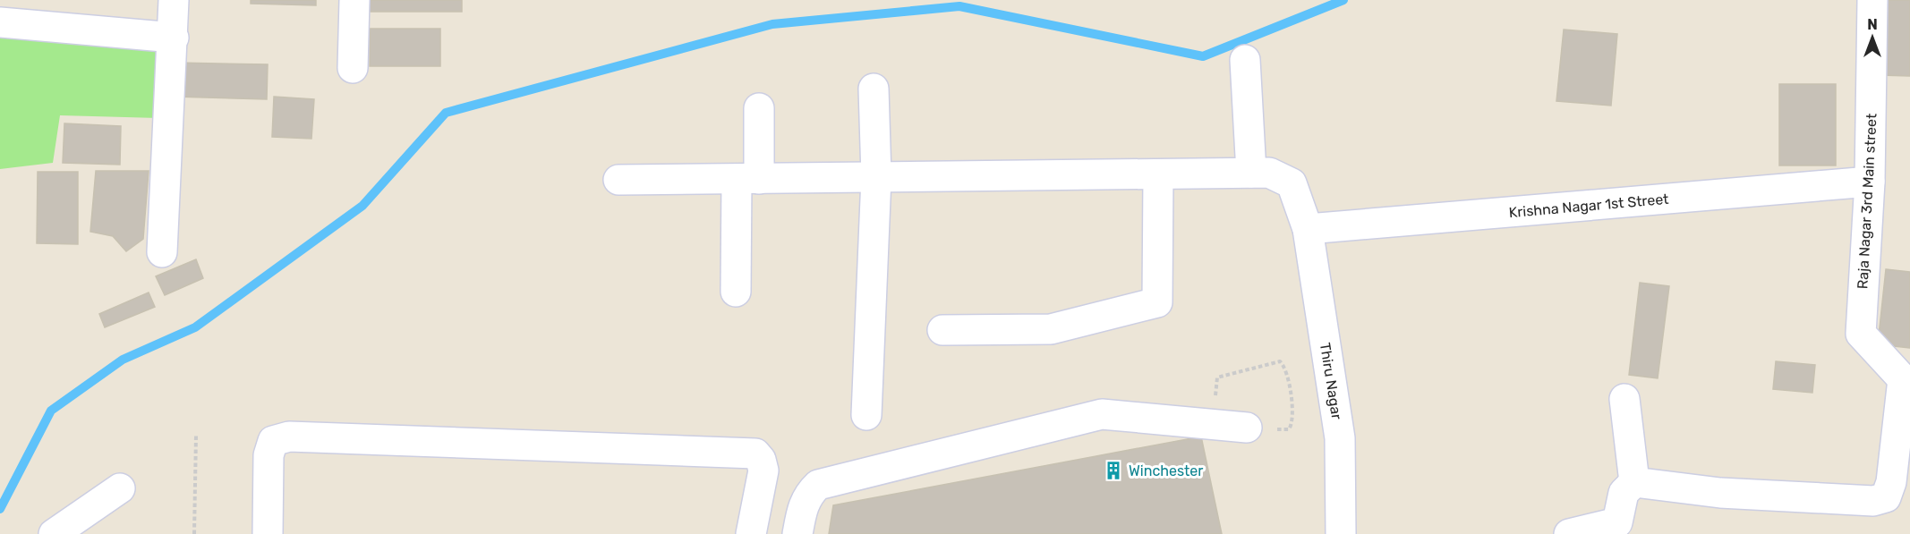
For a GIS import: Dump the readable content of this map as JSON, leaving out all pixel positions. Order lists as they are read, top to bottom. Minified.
{"streets":{"street":["Raja Nagar 3rd Main street","Krishna Nagar 1st Street","Thiru Nagar"]},"crossings":[["Raja Nagar 3rd Main street","Krishna Nagar 1st Street"],["Krishna Nagar 1st Street","Thiru Nagar"]],"places":{"building":["Winchester"]},"north":"top"}
